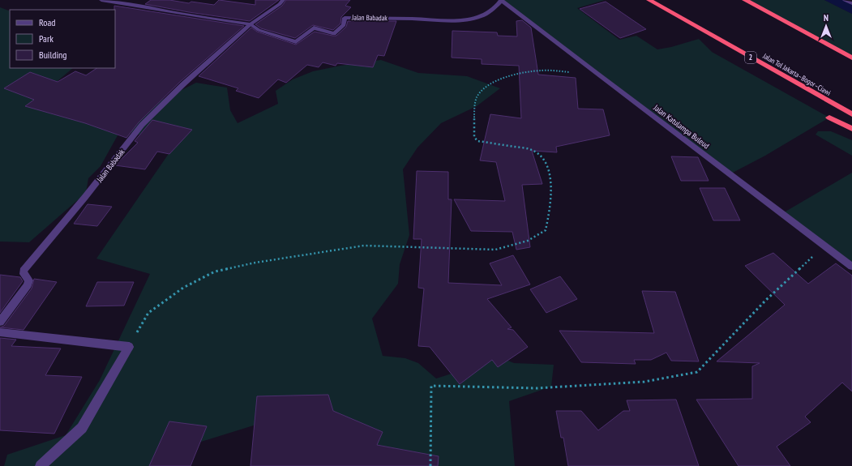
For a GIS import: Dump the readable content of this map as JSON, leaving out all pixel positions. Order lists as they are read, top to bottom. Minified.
{"streets":{"highway":["2","Jalan Tol Jakarta–Bogor–Ciawi"],"street":["Jalan Babadak","Jalan Katulampa Buleud"]},"crossings":[["Jalan Babadak","Jalan Katulampa Buleud"]],"legend":["Road","Park","Building"],"north":"top"}
